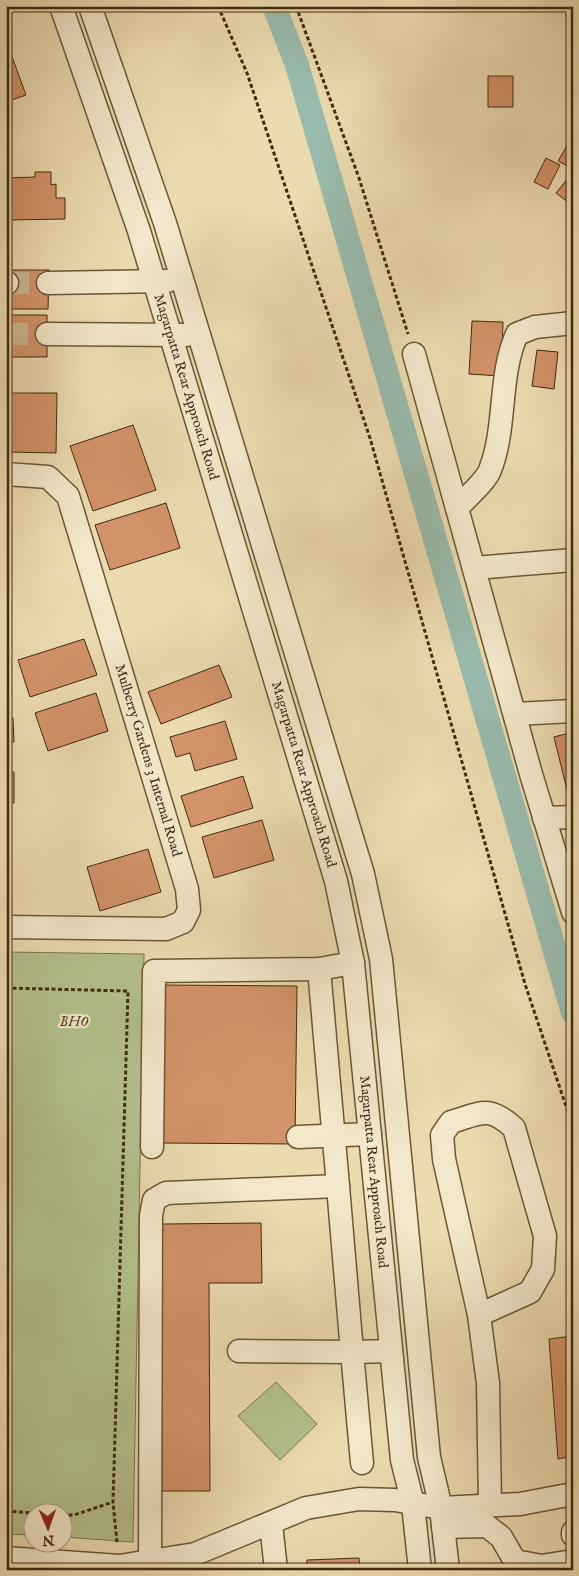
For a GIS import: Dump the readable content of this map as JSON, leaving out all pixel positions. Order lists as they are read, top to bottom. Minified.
{"streets":{"street":["Magarpatta Rear Approach Road","Mulberry Gardens 3 Internal Road"]},"parks":["BHO"],"north":"bottom"}
